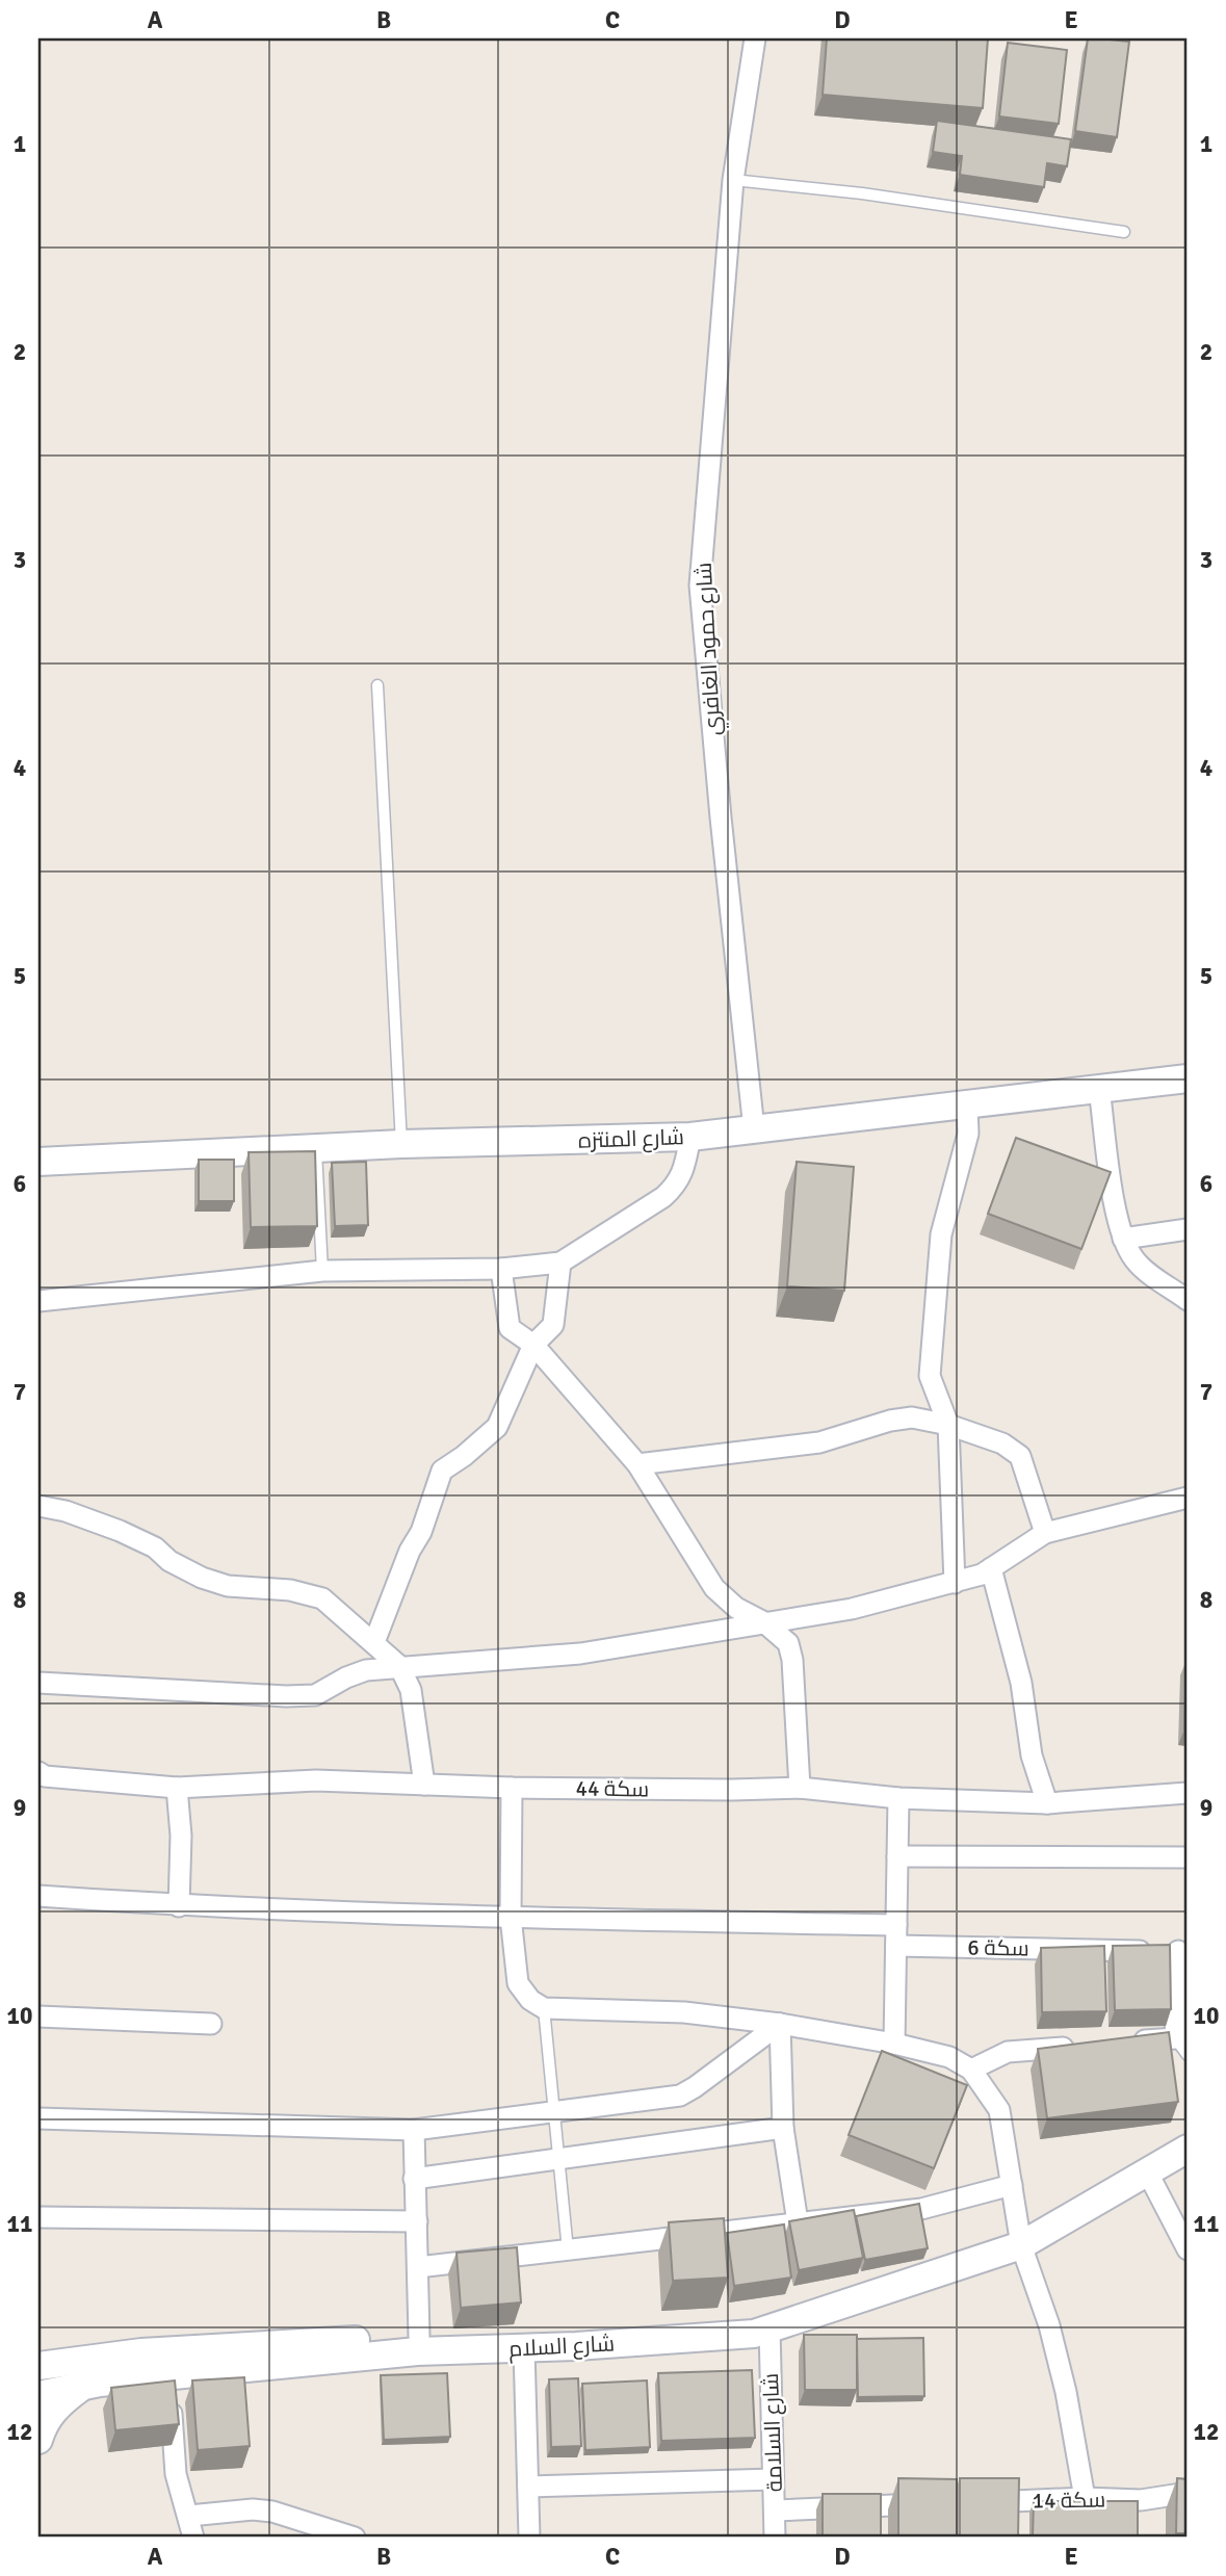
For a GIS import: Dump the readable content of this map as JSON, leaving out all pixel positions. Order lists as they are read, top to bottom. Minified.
{"streets":{"street":["شارع حمود الغافري","شارع المنتزه","سكة 44","سكة 6","شارع السلام","شارع السلامة","سكة 14"]},"crossings":[["شارع حمود الغافري","شارع المنتزه"],["شارع السلام","شارع السلامة"]],"grid":{"columns":["A","B","C","D","E"],"rows":["1","2","3","4","5","6","7","8","9","10","11","12"]}}
